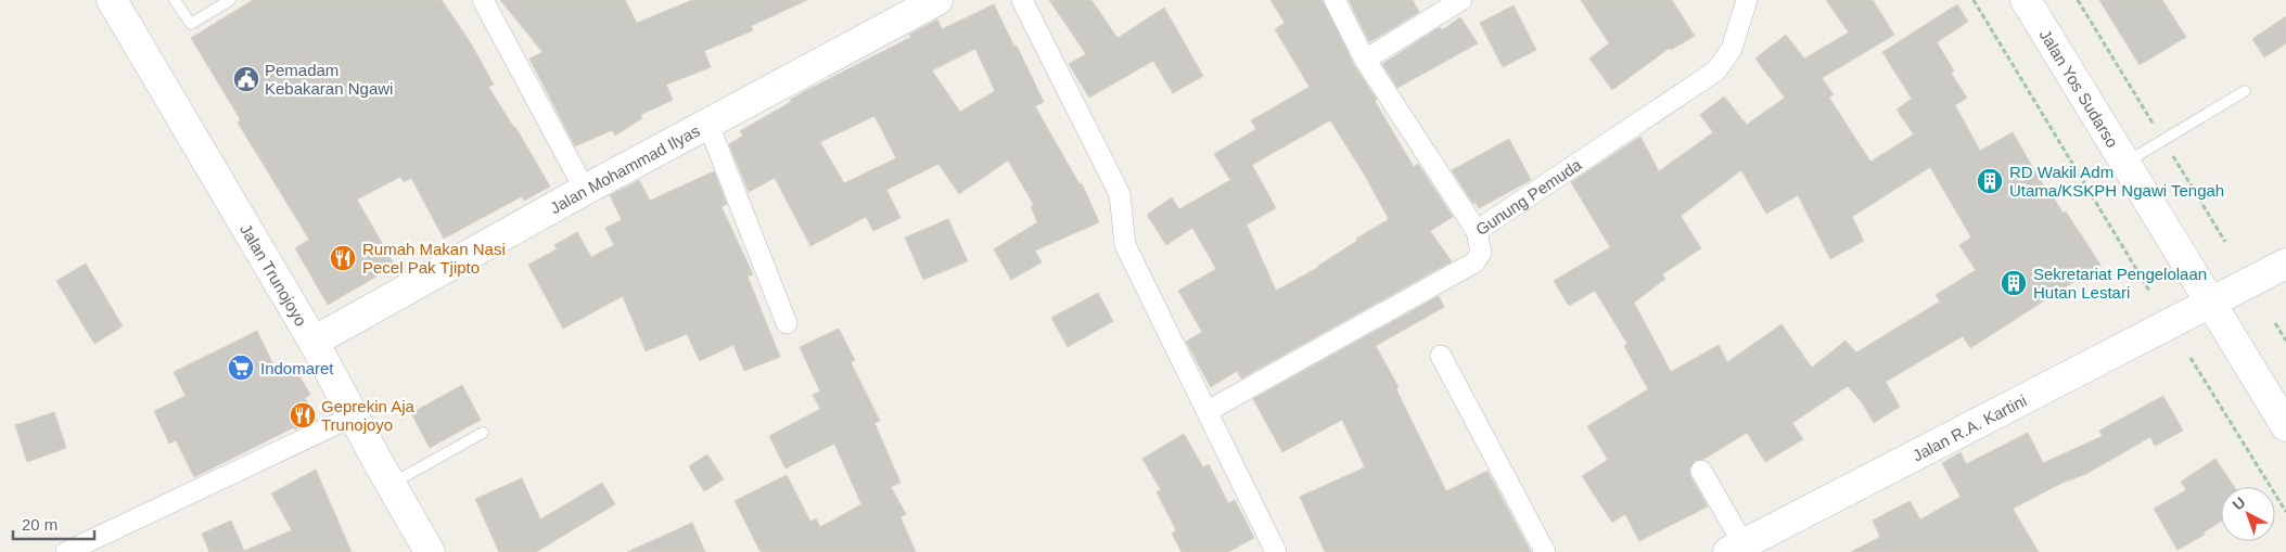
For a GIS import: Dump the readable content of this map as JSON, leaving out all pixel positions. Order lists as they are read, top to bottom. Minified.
{"streets":{"street":["Jalan Yos Sudarso","Jalan Mohammad Ilyas","Gunung Pemuda","Jalan Trunojoyo","Jalan R.A. Kartini"]},"crossings":[["Jalan Yos Sudarso","Jalan R.A. Kartini"],["Jalan Mohammad Ilyas","Jalan Trunojoyo"]],"places":{"public building":["Pemadam Kebakaran Ngawi"],"building":["RD Wakil Adm Utama/KSKPH Ngawi Tengah","Sekretariat Pengelolaan Hutan Lestari"],"restaurant":["Rumah Makan Nasi Pecel Pak Tjipto","Geprekin Aja Trunojoyo"],"supermarket":["Indomaret"]},"scale_bar":"20 m","north":"top left"}
